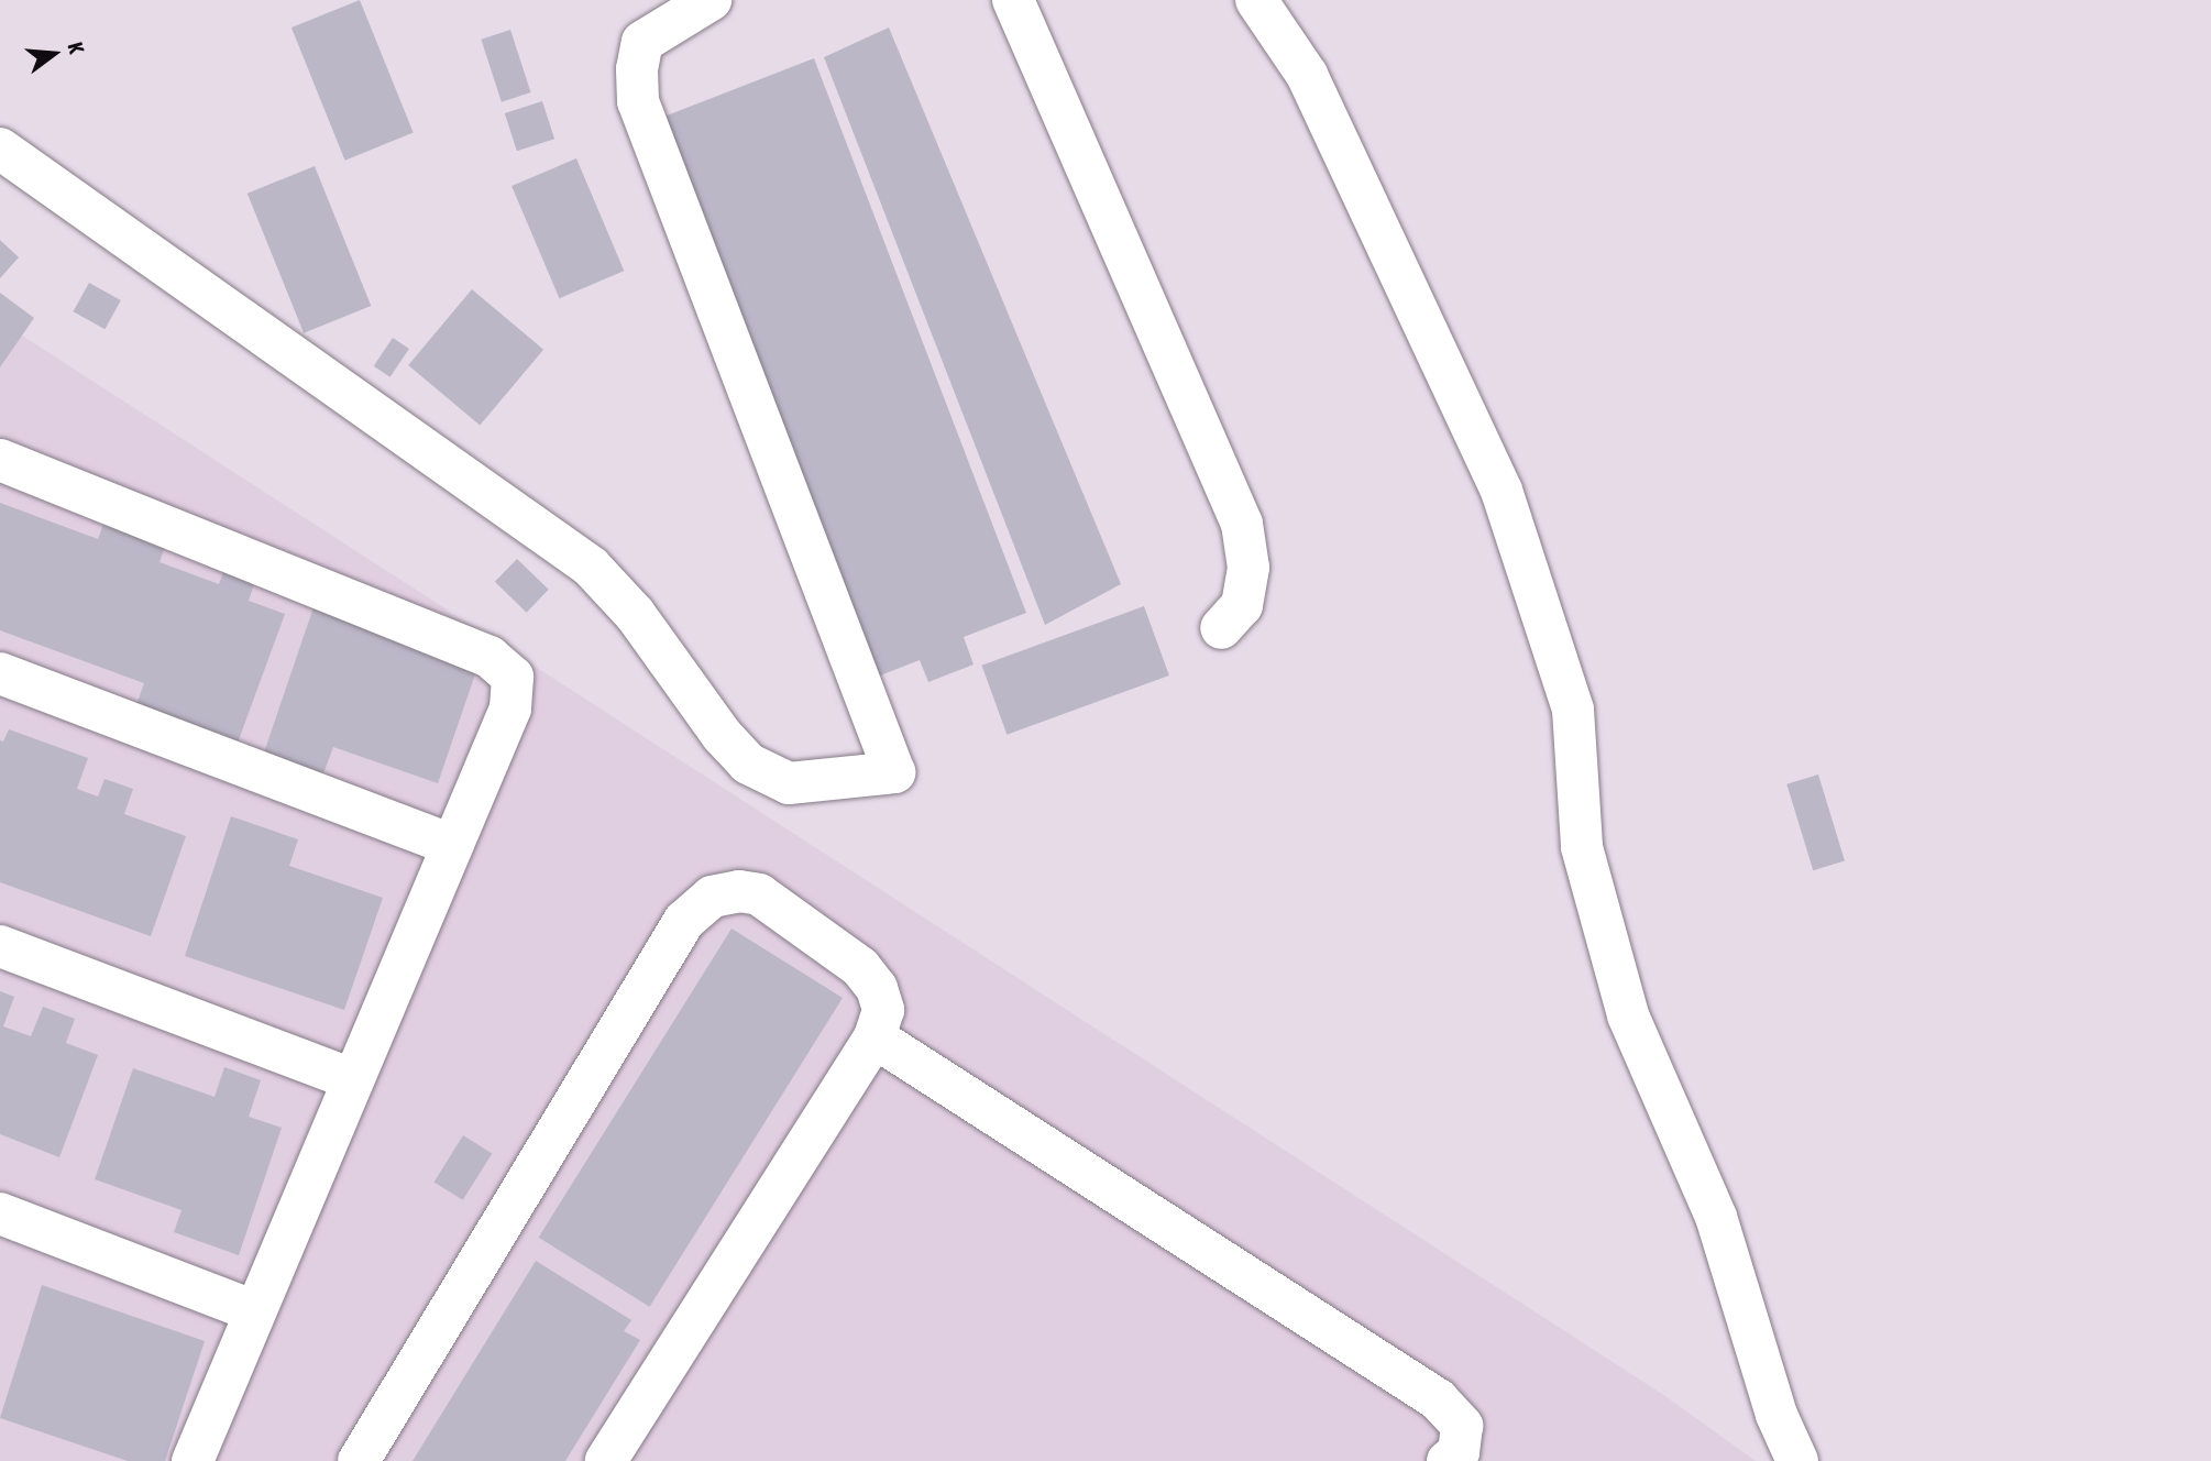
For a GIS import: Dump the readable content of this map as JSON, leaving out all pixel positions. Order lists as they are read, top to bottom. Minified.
{"north":"right"}
